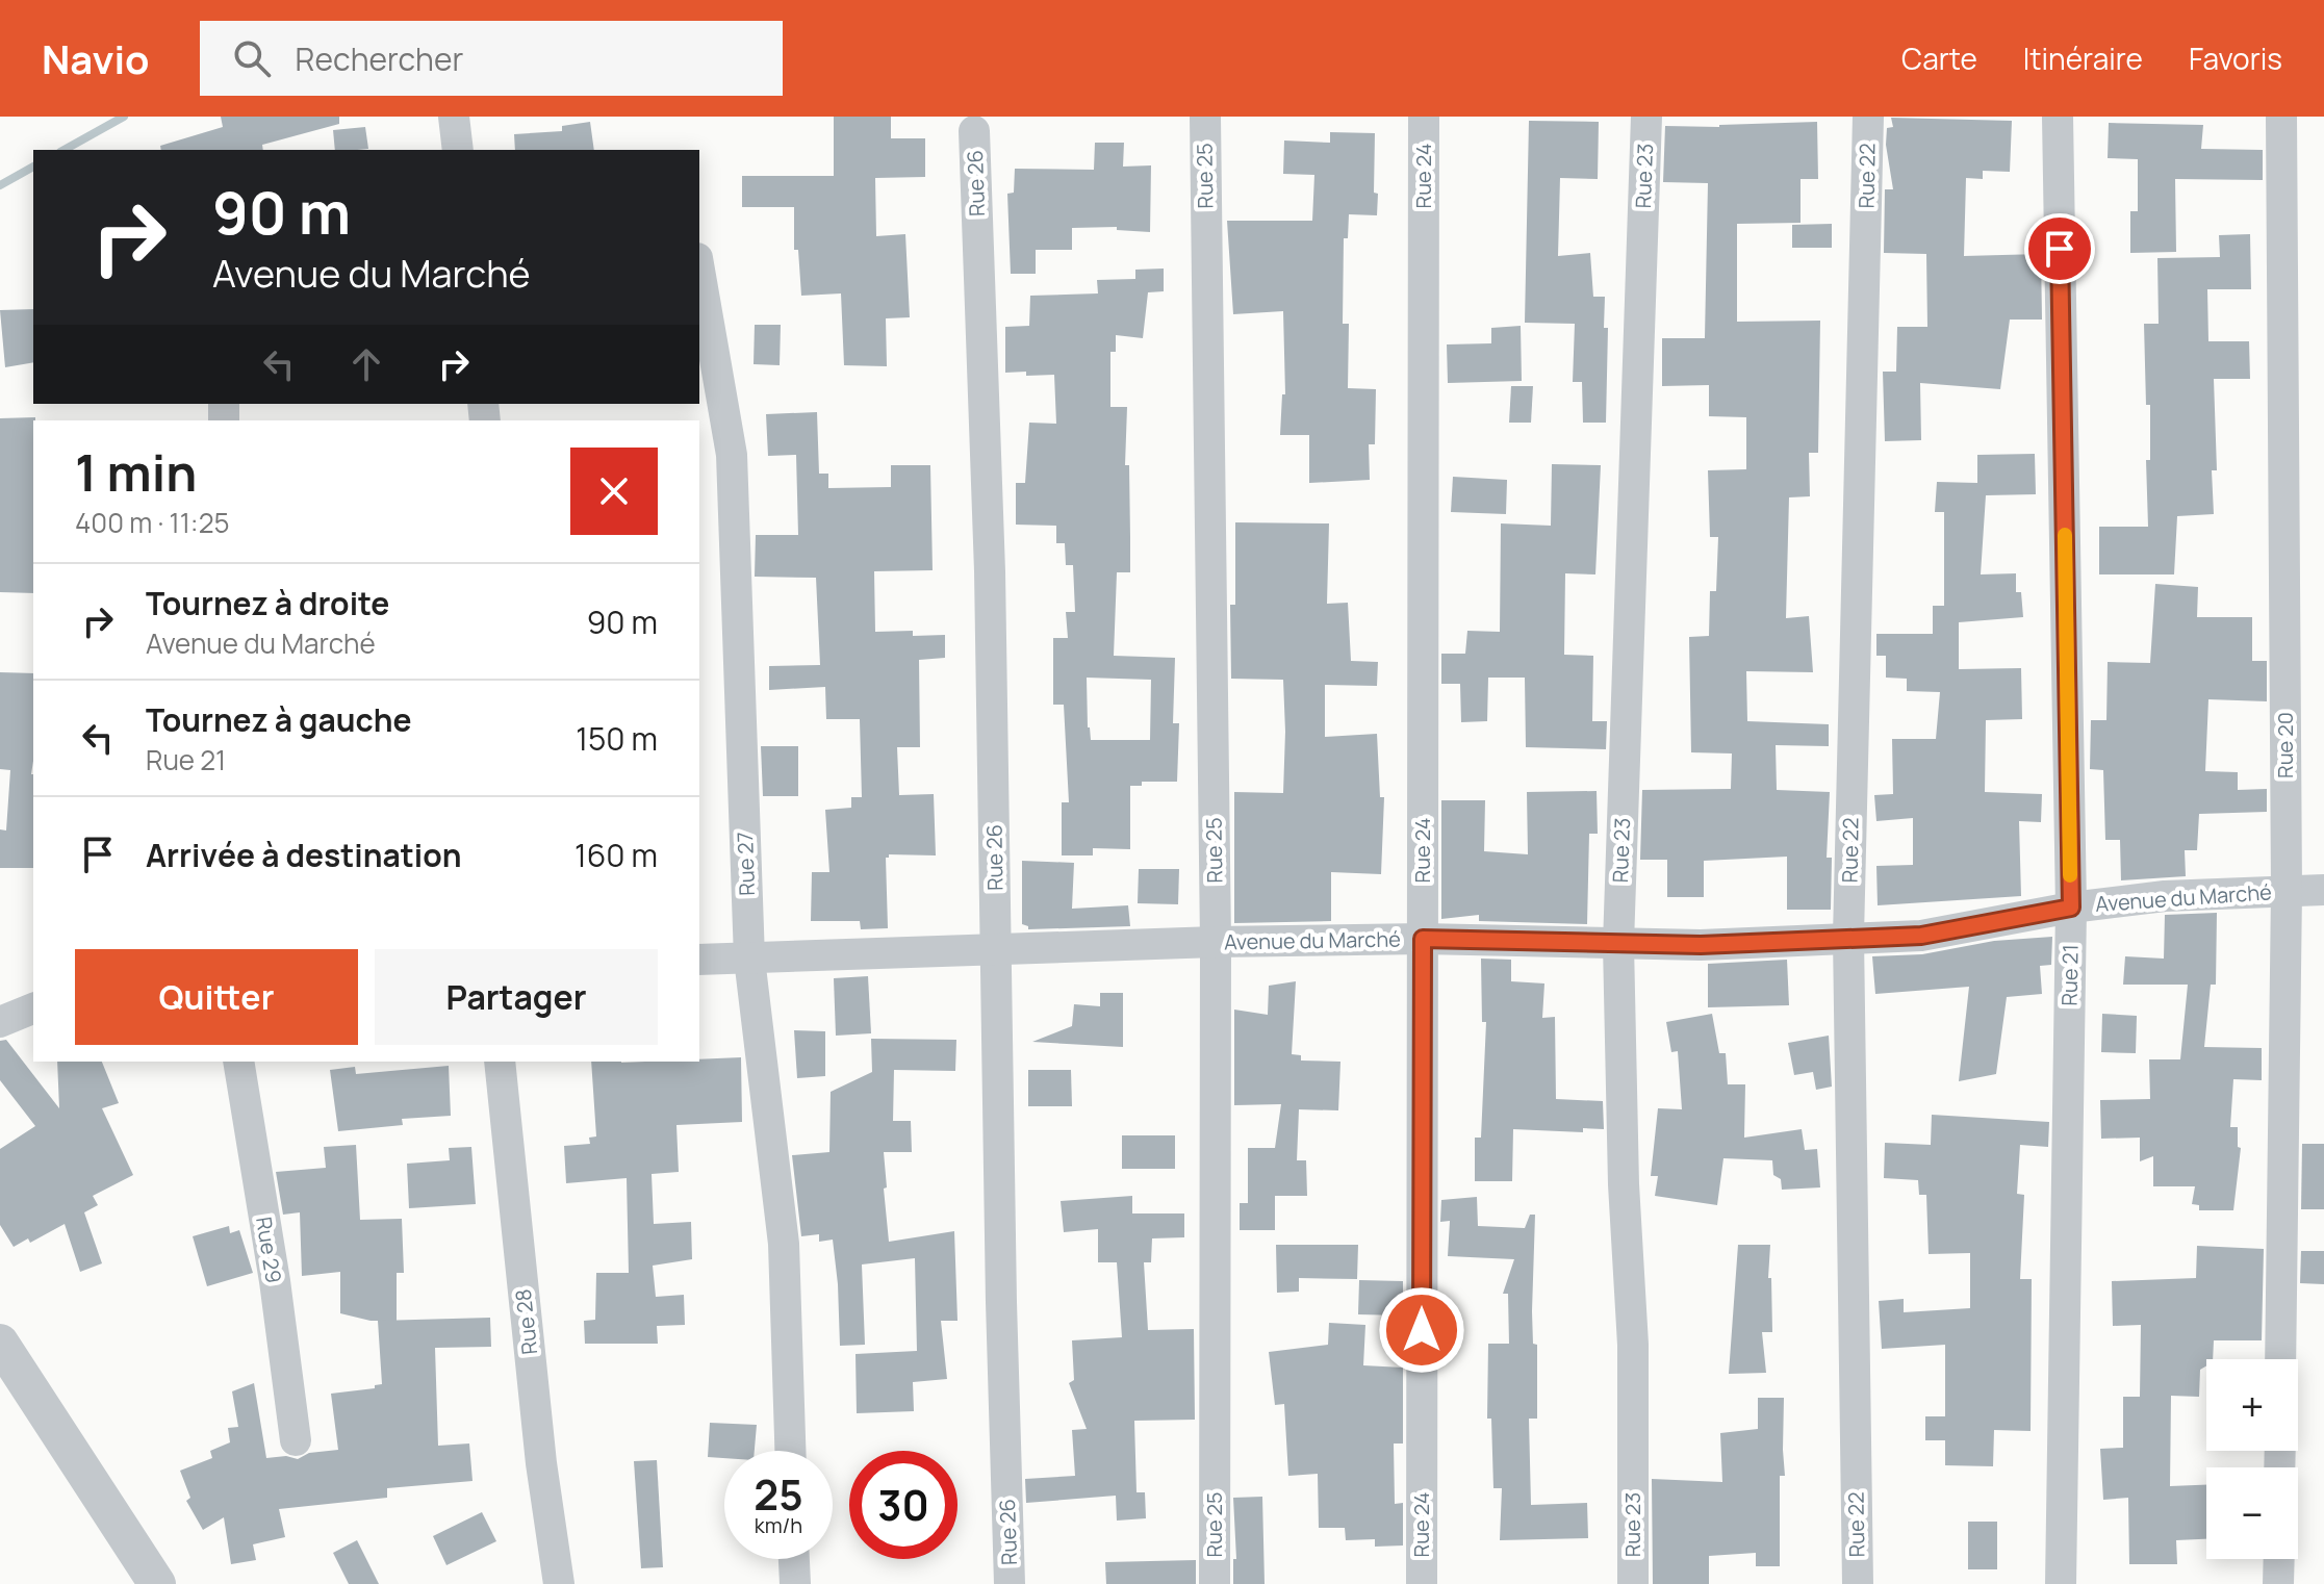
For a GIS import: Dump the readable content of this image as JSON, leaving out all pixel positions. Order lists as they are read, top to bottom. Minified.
{"streets":{"street":["Rue 25","Rue 24","Rue 23","Rue 22","Rue 26","Rue 20","Rue 27","Avenue du Marché","Rue 21","Rue 29","Rue 28"]},"crossings":[["Rue 25","Avenue du Marché"],["Rue 24","Avenue du Marché"],["Rue 23","Avenue du Marché"],["Rue 22","Avenue du Marché"],["Rue 26","Avenue du Marché"],["Rue 20","Avenue du Marché"],["Rue 27","Avenue du Marché"],["Avenue du Marché","Rue 21"]],"page":{"header":"Navio","search":"Rechercher","nav":["Carte","Itinéraire","Favoris"],"turn":["90 m","Avenue du Marché"],"heading":["1 min","400 m · 11:25"],"list":[{"name":"Tournez à droite","note":"Avenue du Marché","value":"90 m"},{"name":"Tournez à gauche","note":"Rue 21","value":"150 m"},{"name":"Arrivée à destination","value":"160 m"}],"buttons":["Quitter","Partager"],"map_buttons":["+","−"],"speed":"25 km/h","limit":"30"}}
